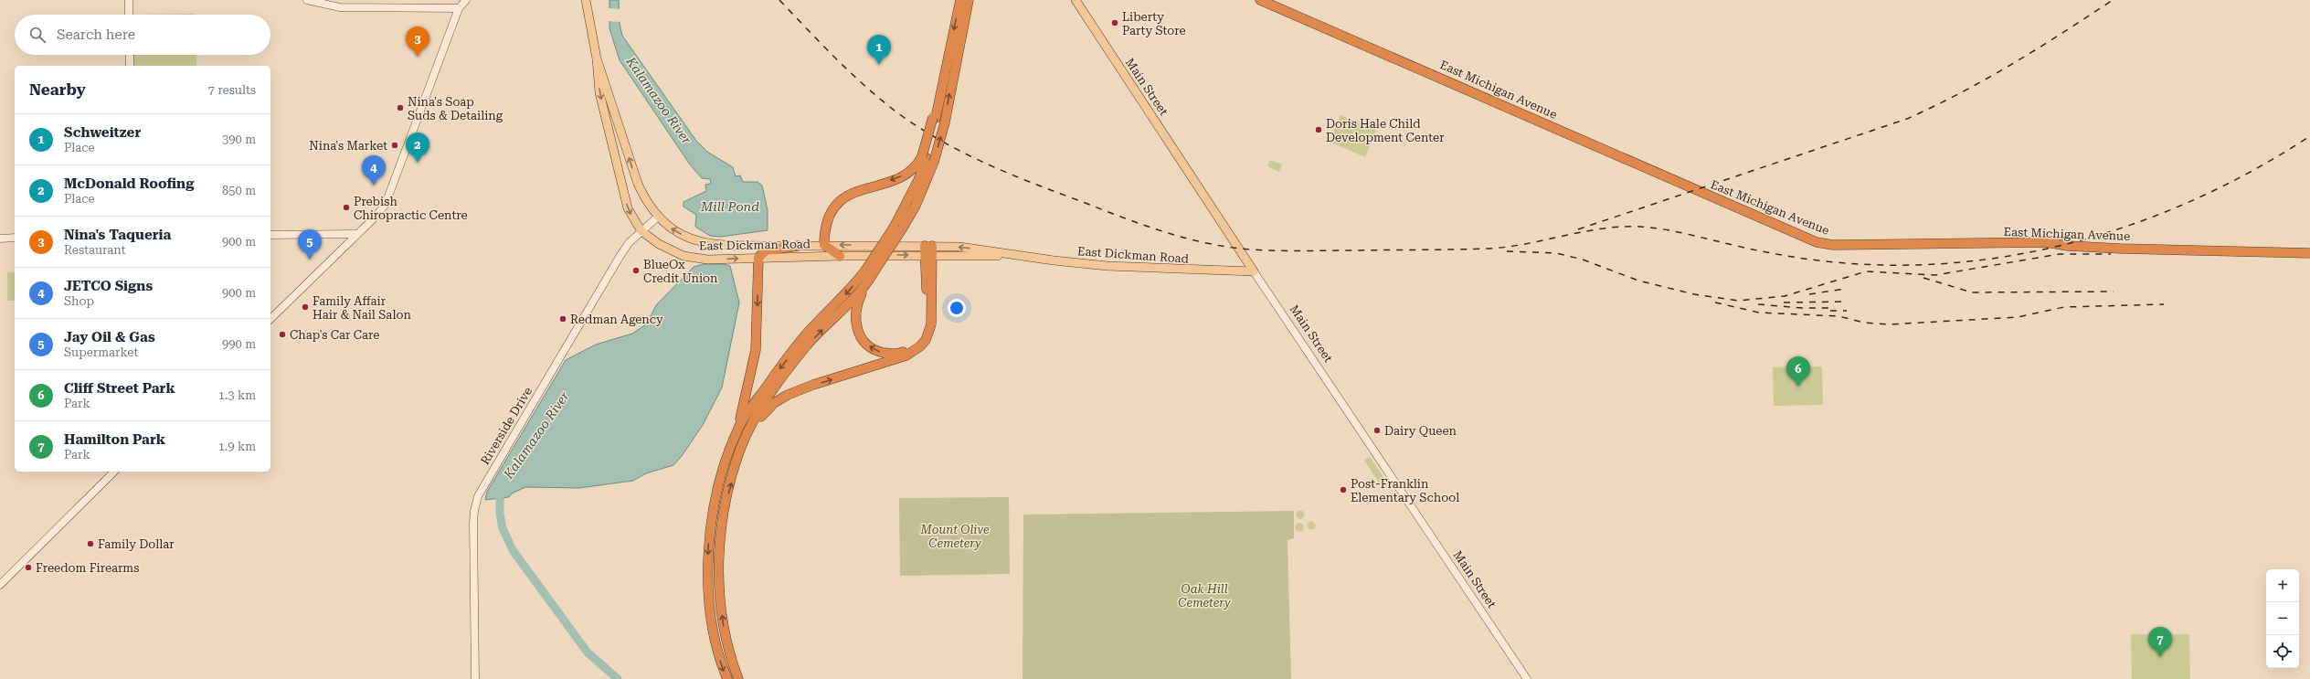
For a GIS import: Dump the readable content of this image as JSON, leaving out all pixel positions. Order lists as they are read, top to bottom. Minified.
{"streets":{"highway":["East Michigan Avenue"],"main road":["Main Street","East Dickman Road"],"street":["Riverside Drive"]},"crossings":[["Main Street","East Dickman Road"],["East Dickman Road","Riverside Drive"]],"water":["Kalamazoo River","Mill Pond"],"parks":["Mount Olive Cemetery","Oak Hill Cemetery"],"places":["Liberty Party Store","Nina's Soap Suds & Detailing","Doris Hale Child Development Center","Nina's Market","Prebish Chiropractic Centre","BlueOx Credit Union","Family Affair Hair & Nail Salon","Redman Agency","Chap's Car Care","Dairy Queen","Post-Franklin Elementary School","Family Dollar","Freedom Firearms"],"page":{"search":"Search here","pins":["3","1","2","4","5","6","7"],"heading":["Nearby","7 results"],"list":[{"mark":"1","name":"Schweitzer","note":"Place","value":"390 m"},{"mark":"2","name":"McDonald Roofing","note":"Place","value":"850 m"},{"mark":"3","name":"Nina's Taqueria","note":"Restaurant","value":"900 m"},{"mark":"4","name":"JETCO Signs","note":"Shop","value":"900 m"},{"mark":"5","name":"Jay Oil & Gas","note":"Supermarket","value":"990 m"},{"mark":"6","name":"Cliff Street Park","note":"Park","value":"1.3 km"},{"mark":"7","name":"Hamilton Park","note":"Park","value":"1.9 km"}],"map_buttons":["+","−"]}}
